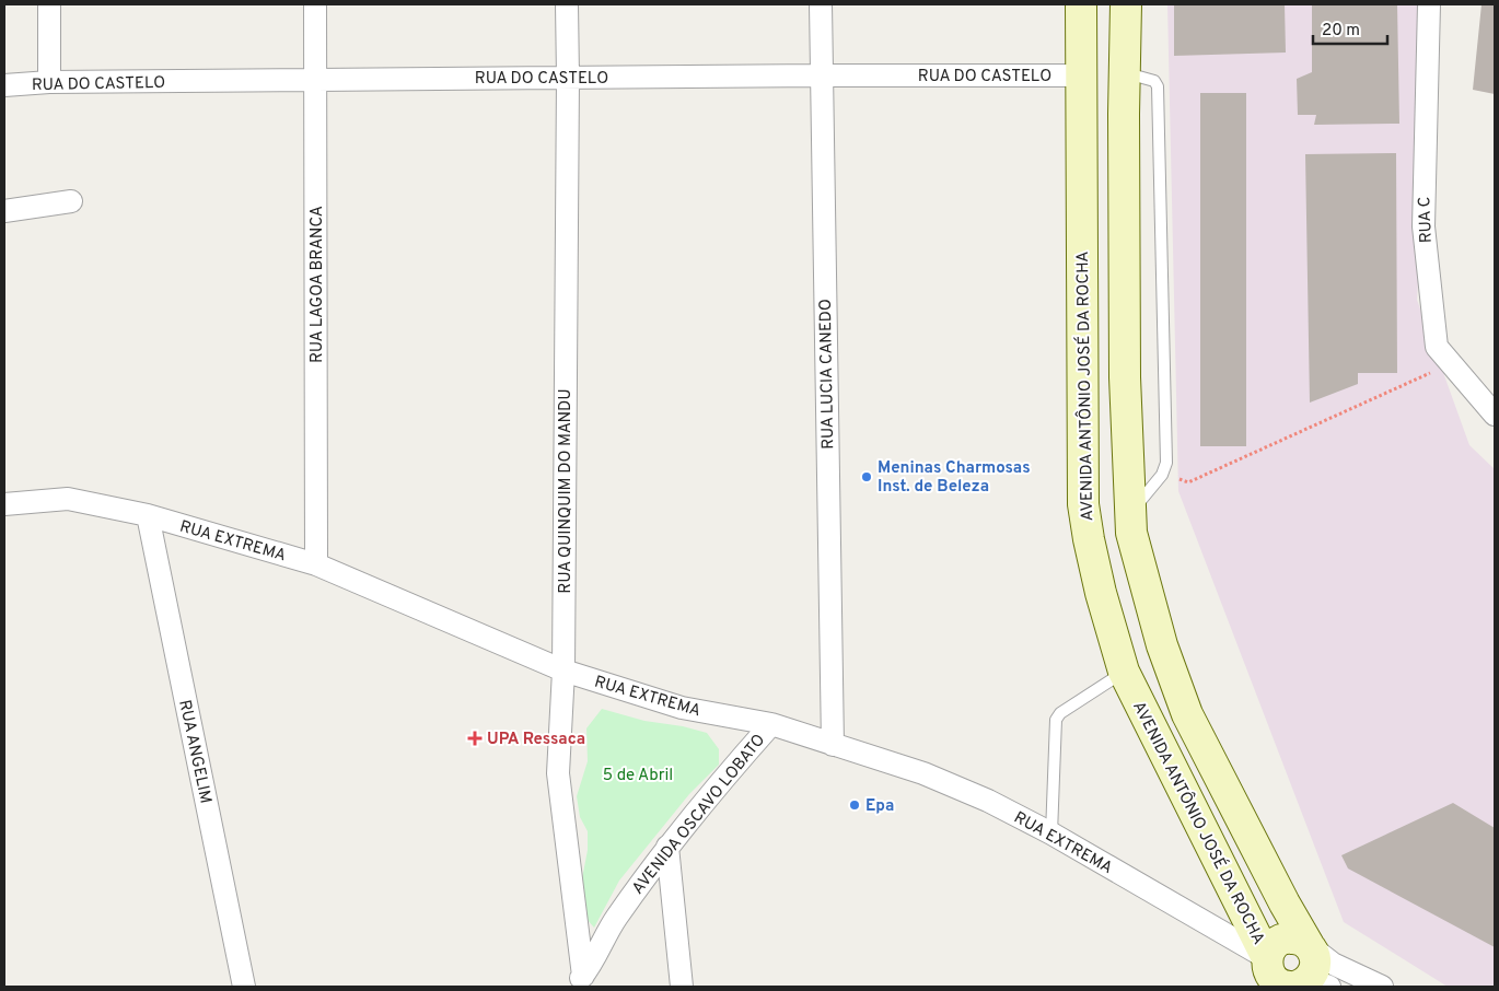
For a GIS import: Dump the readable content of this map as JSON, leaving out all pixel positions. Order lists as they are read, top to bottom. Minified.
{"streets":{"main road":["AVENIDA ANTÔNIO JOSÉ DA ROCHA"],"street":["RUA DO CASTELO","RUA C","RUA LAGOA BRANCA","RUA LUCIA CANEDO","RUA QUINQUIM DO MANDU","RUA EXTREMA","RUA ANGELIM","AVENIDA OSCAVO LOBATO"]},"crossings":[["RUA DO CASTELO","RUA LAGOA BRANCA"],["RUA DO CASTELO","RUA LUCIA CANEDO"],["RUA DO CASTELO","AVENIDA ANTÔNIO JOSÉ DA ROCHA"],["RUA DO CASTELO","RUA QUINQUIM DO MANDU"],["RUA LAGOA BRANCA","RUA EXTREMA"],["RUA LUCIA CANEDO","RUA EXTREMA"],["AVENIDA ANTÔNIO JOSÉ DA ROCHA","RUA EXTREMA"],["RUA QUINQUIM DO MANDU","RUA EXTREMA"],["RUA QUINQUIM DO MANDU","AVENIDA OSCAVO LOBATO"],["RUA EXTREMA","RUA ANGELIM"],["RUA EXTREMA","AVENIDA OSCAVO LOBATO"]],"parks":["5 de Abril"],"places":{"other":["Meninas Charmosas Inst. de Beleza","Epa"],"health":["UPA Ressaca"]},"scale_bar":"20 m"}
